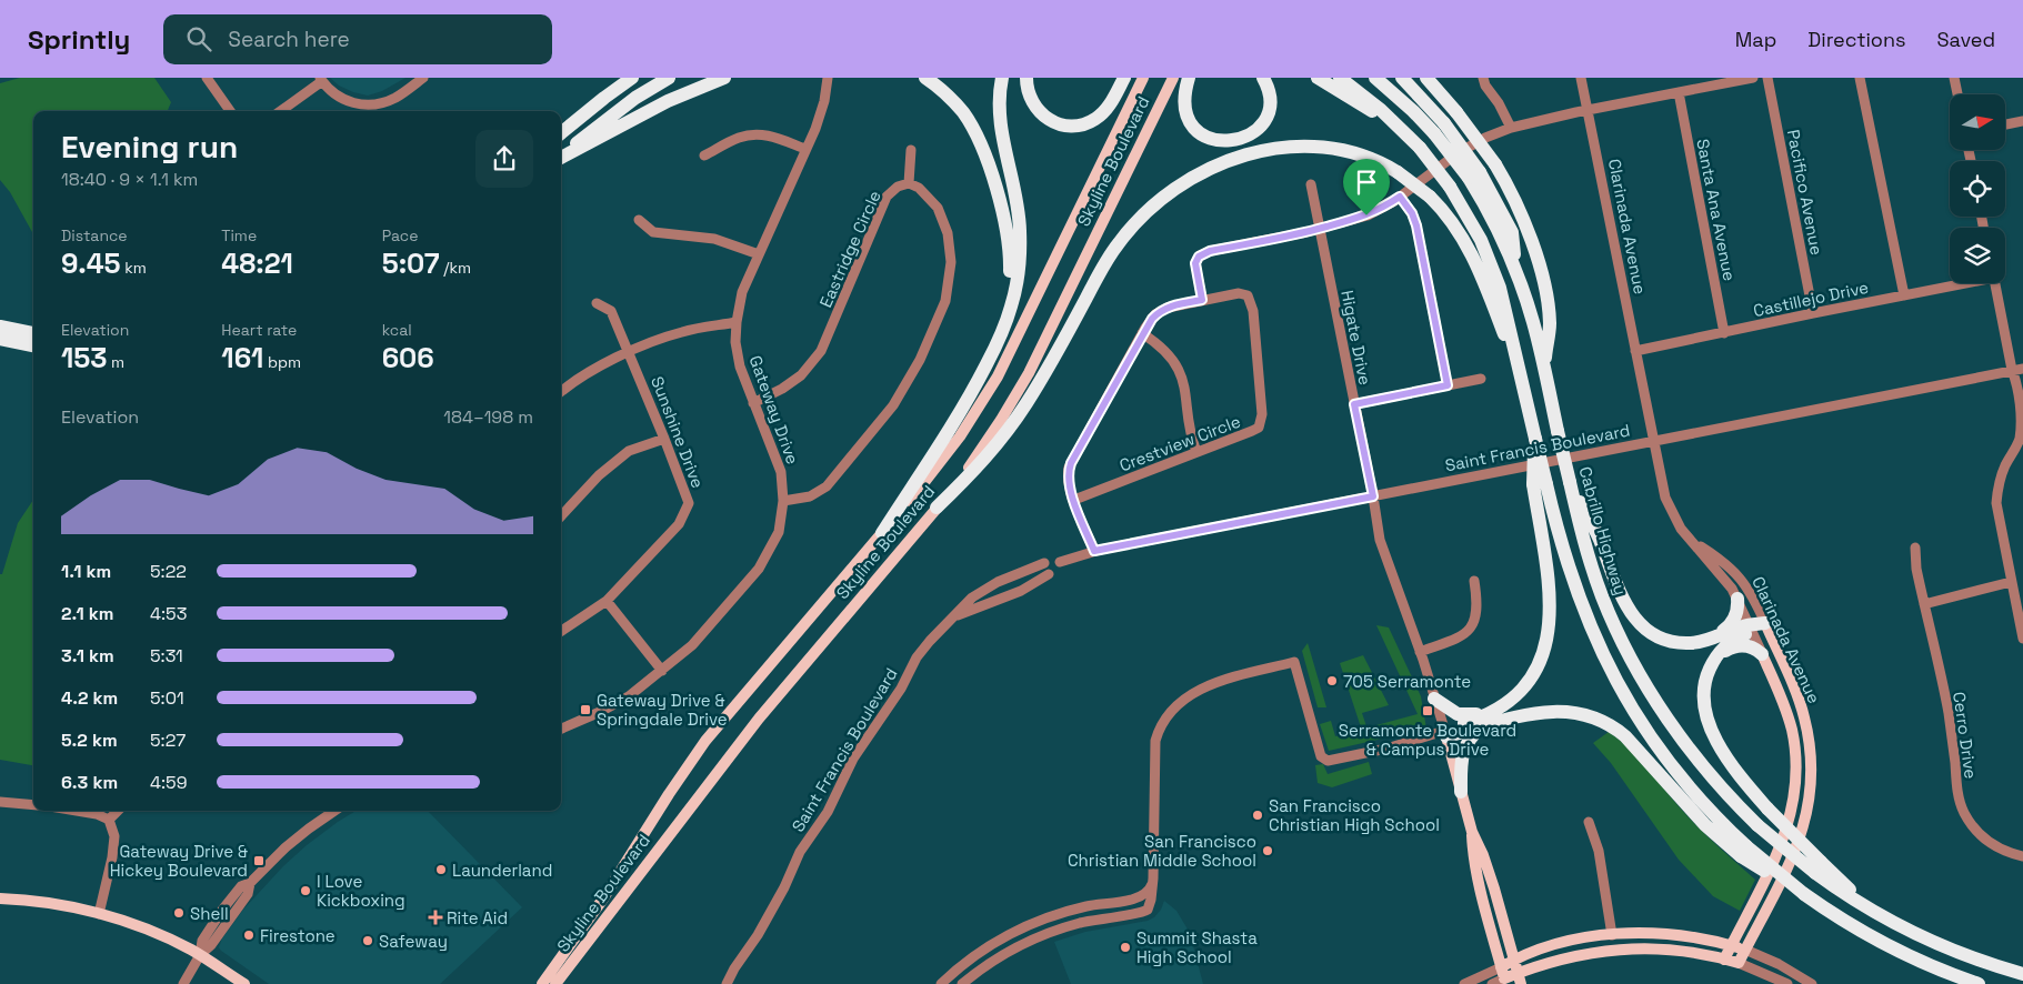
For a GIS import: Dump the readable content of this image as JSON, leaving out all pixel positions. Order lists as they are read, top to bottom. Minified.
{"streets":{"highway":["Cabrillo Highway"],"main road":["Skyline Boulevard","Clarinada Avenue"],"street":["Pacifico Avenue","Santa Ana Avenue","Eastridge Circle","Castillejo Drive","Higate Drive","Gateway Drive","Sunshine Drive","Crestview Circle","Saint Francis Boulevard","Cerro Drive"]},"crossings":[["Pacifico Avenue","Castillejo Drive"],["Santa Ana Avenue","Castillejo Drive"],["Clarinada Avenue","Castillejo Drive"],["Clarinada Avenue","Saint Francis Boulevard"],["Eastridge Circle","Gateway Drive"],["Higate Drive","Saint Francis Boulevard"],["Crestview Circle","Saint Francis Boulevard"]],"places":{"other":["705 Serramonte","San Francisco Christian High School","San Francisco Christian Middle School","Launderland","I Love Kickboxing","Shell","Firestone","Safeway","Summit Shasta High School"],"transit":["Gateway Drive & Springdale Drive","Serramonte Boulevard & Campus Drive","Gateway Drive & Hickey Boulevard"],"health":["Rite Aid"]},"north":"right","page":{"header":"Sprintly","search":"Search here","nav":["Map","Directions","Saved"],"heading":["Evening run","18:40 · 9 × 1.1 km"],"stats":[["Distance","9.45 km"],["Time","48:21"],["Pace","5:07 /km"],["Elevation","153 m"],["Heart rate","161 bpm"],["kcal","606"]],"chart":["Elevation","184–198 m"],"list":[{"name":"1.1 km","note":"5:22"},{"name":"2.1 km","note":"4:53"},{"name":"3.1 km","note":"5:31"},{"name":"4.2 km","note":"5:01"},{"name":"5.2 km","note":"5:27"},{"name":"6.3 km","note":"4:59"}]}}
